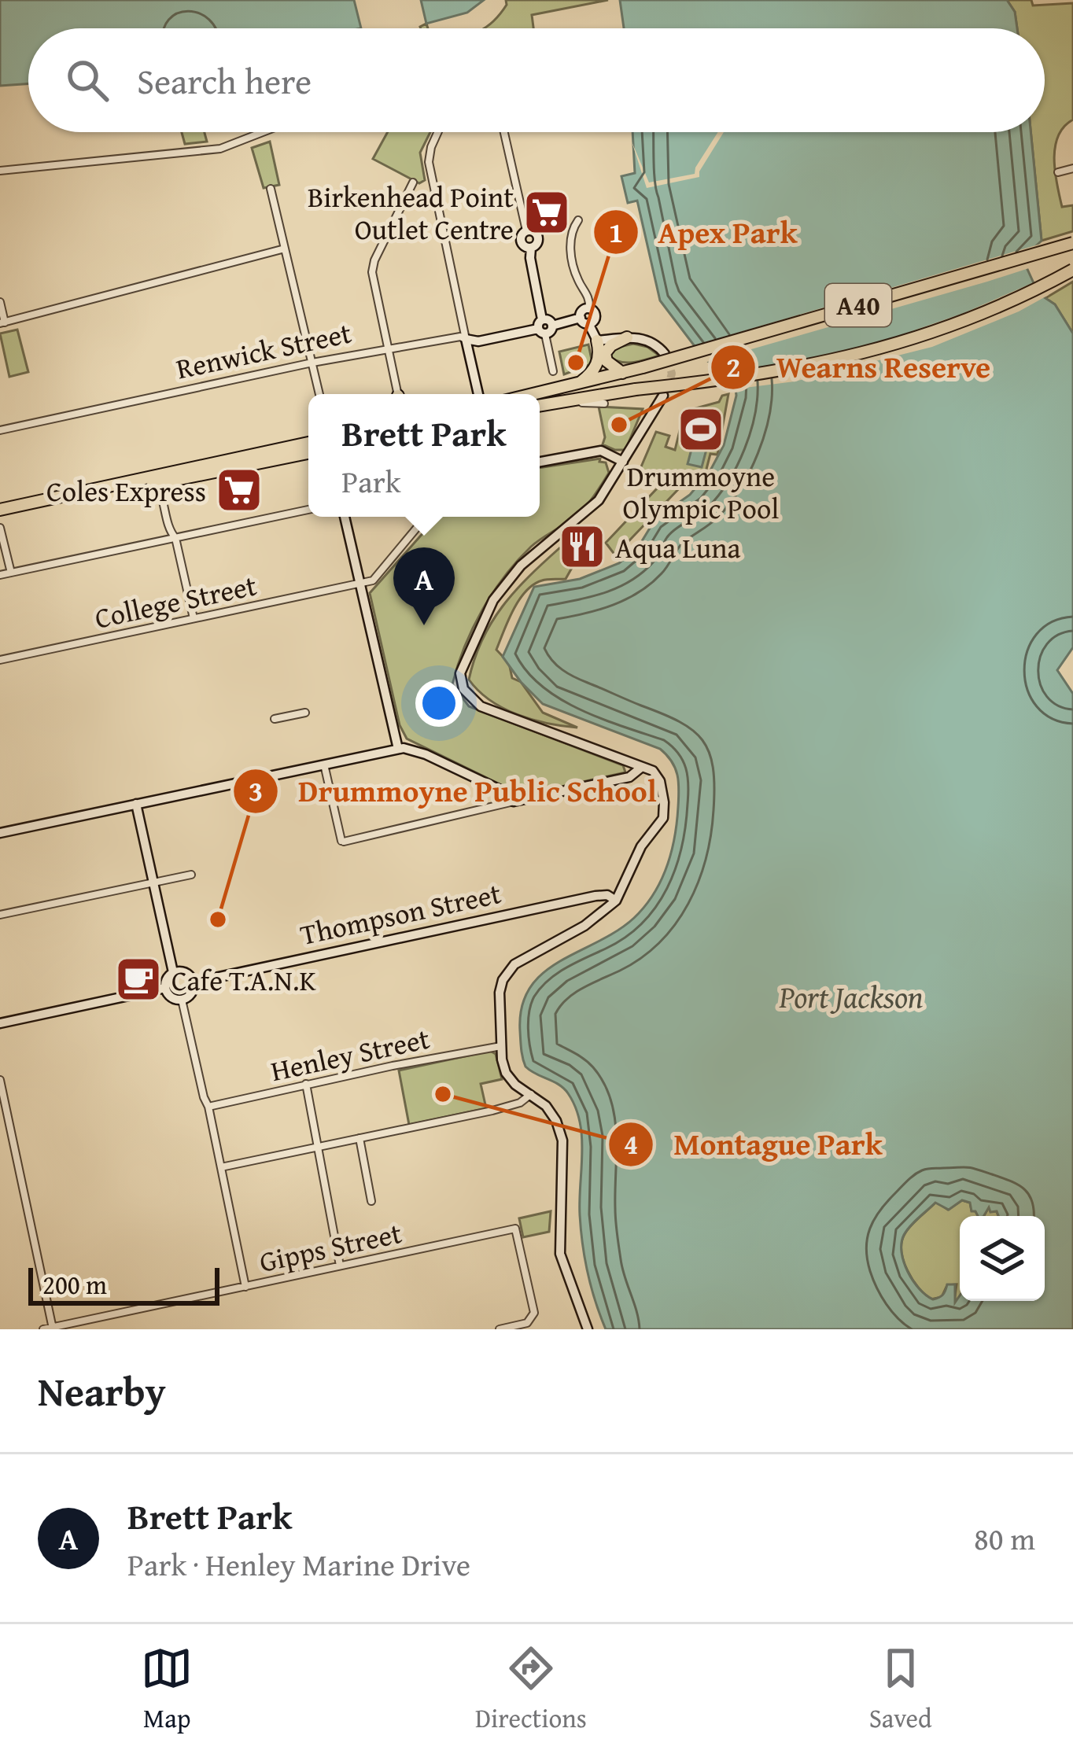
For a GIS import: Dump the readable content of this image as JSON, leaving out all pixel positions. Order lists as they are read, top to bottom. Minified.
{"streets":{"highway":["A40"],"street":["Renwick Street","College Street","Thompson Street","Henley Street","Gipps Street"]},"water":["Port Jackson"],"places":{"supermarket":["Birkenhead Point Outlet Centre","Coles Express"],"other":["Apex Park","Wearns Reserve","Drummoyne Public School","Montague Park"],"sports":["Drummoyne Olympic Pool"],"restaurant":["Aqua Luna"],"cafe":["Cafe T.A.N.K"]},"scale_bar":"200 m","page":{"search":"Search here","popup":["Brett Park","Park"],"pins":"A","scale":"200 m","heading":"Nearby","list":[{"mark":"A","name":"Brett Park","note":"Park · Henley Marine Drive","value":"80 m"}],"nav":["Map","Directions","Saved"]}}
